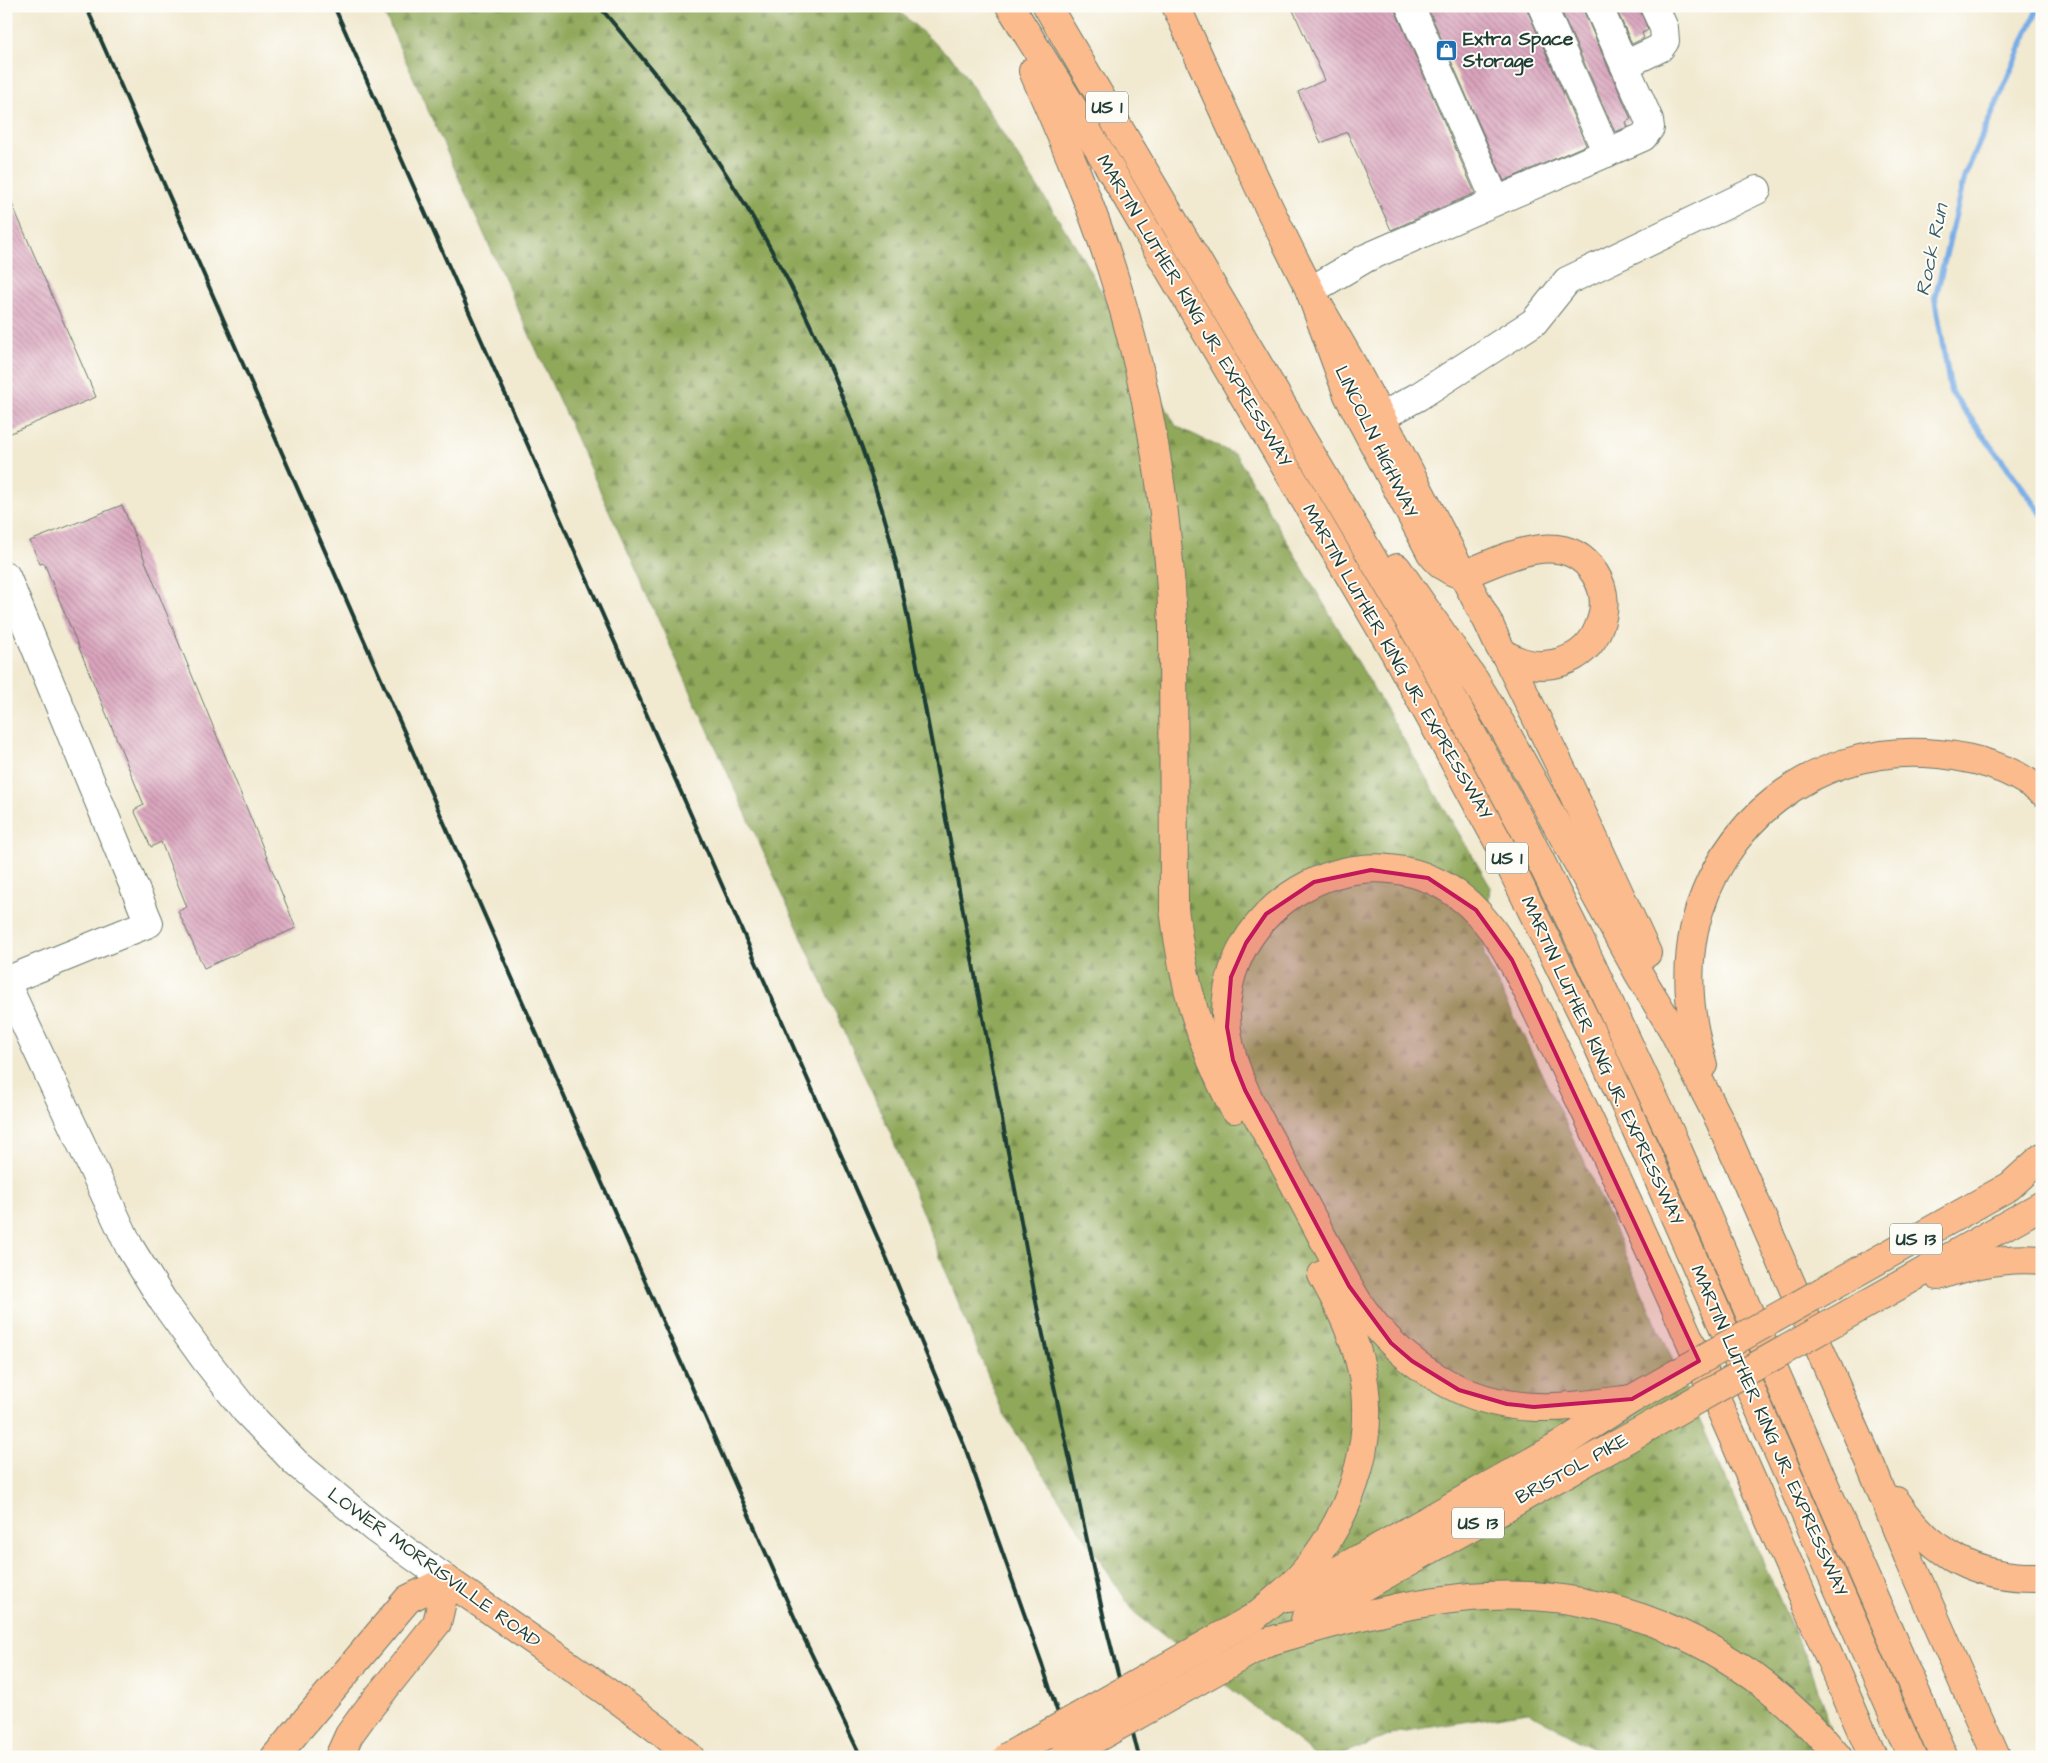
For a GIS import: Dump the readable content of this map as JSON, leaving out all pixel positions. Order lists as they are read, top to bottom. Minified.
{"streets":{"main road":["US 1","MARTIN LUTHER KING JR. EXPRESSWAY","LINCOLN HIGHWAY","US 13","BRISTOL PIKE","LOWER MORRISVILLE ROAD"]},"crossings":[["US 13","BRISTOL PIKE"]],"water":["Rock Run"],"places":{"shop":["Extra Space Storage"]}}
